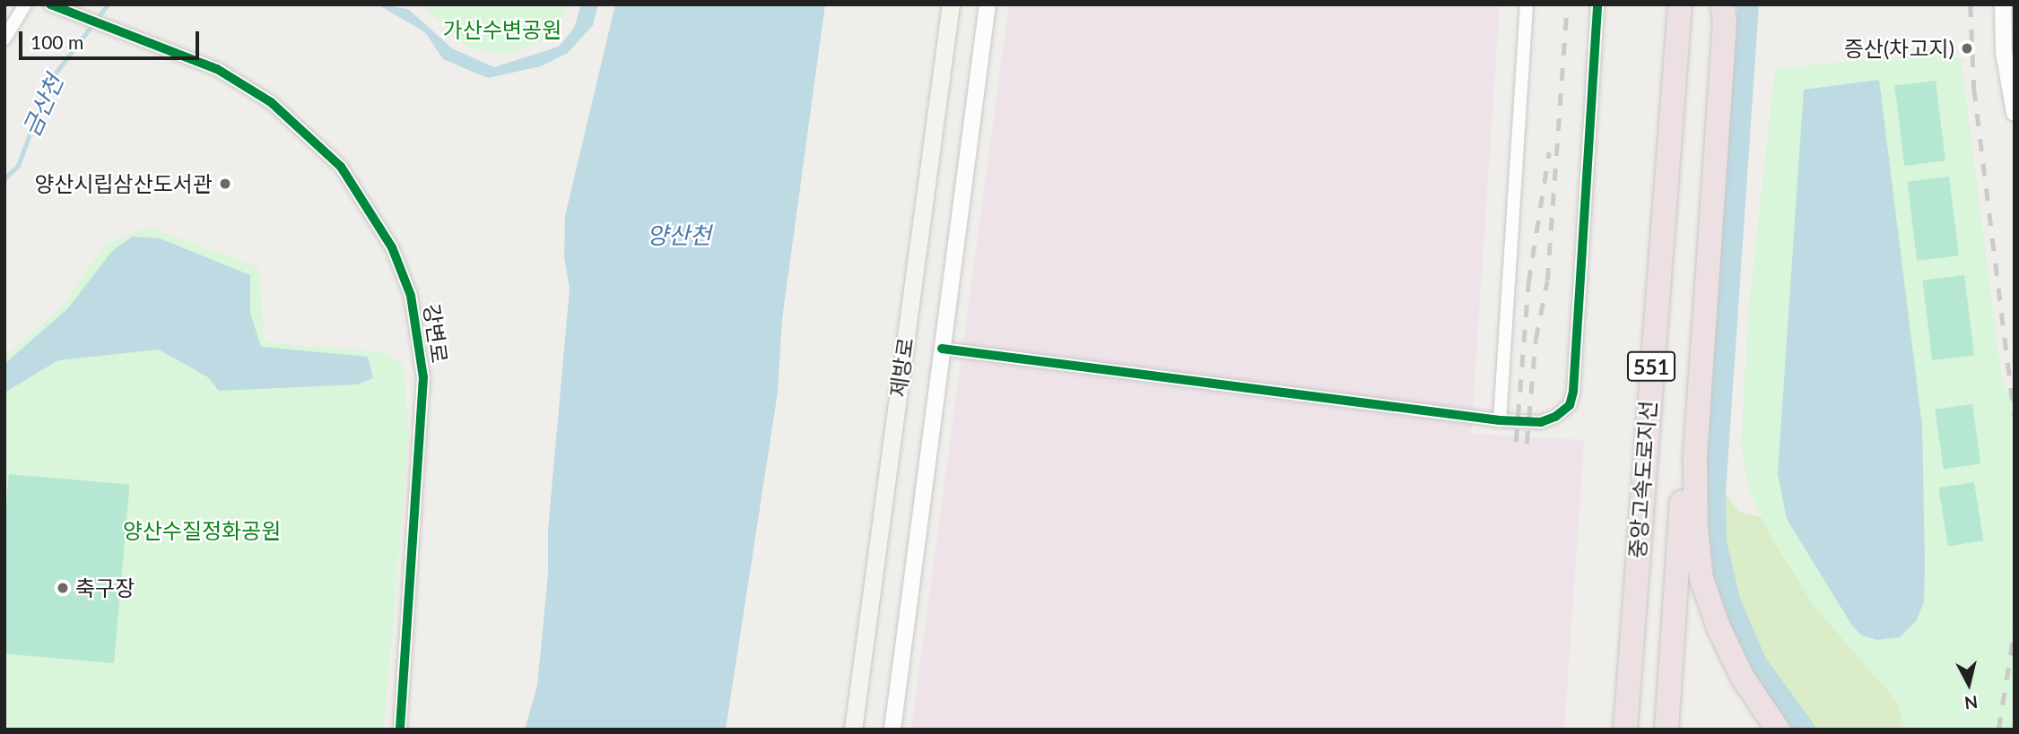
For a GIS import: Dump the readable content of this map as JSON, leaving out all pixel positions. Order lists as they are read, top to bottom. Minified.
{"streets":{"highway":["551","중앙고속도로지선"],"main road":["제방로"],"street":["강변로"]},"water":["금산천","양산천"],"parks":["가산수변공원","양산수질정화공원"],"places":["증산(차고지)","양산시립삼산도서관","축구장"],"scale_bar":"100 m","north":"bottom"}
